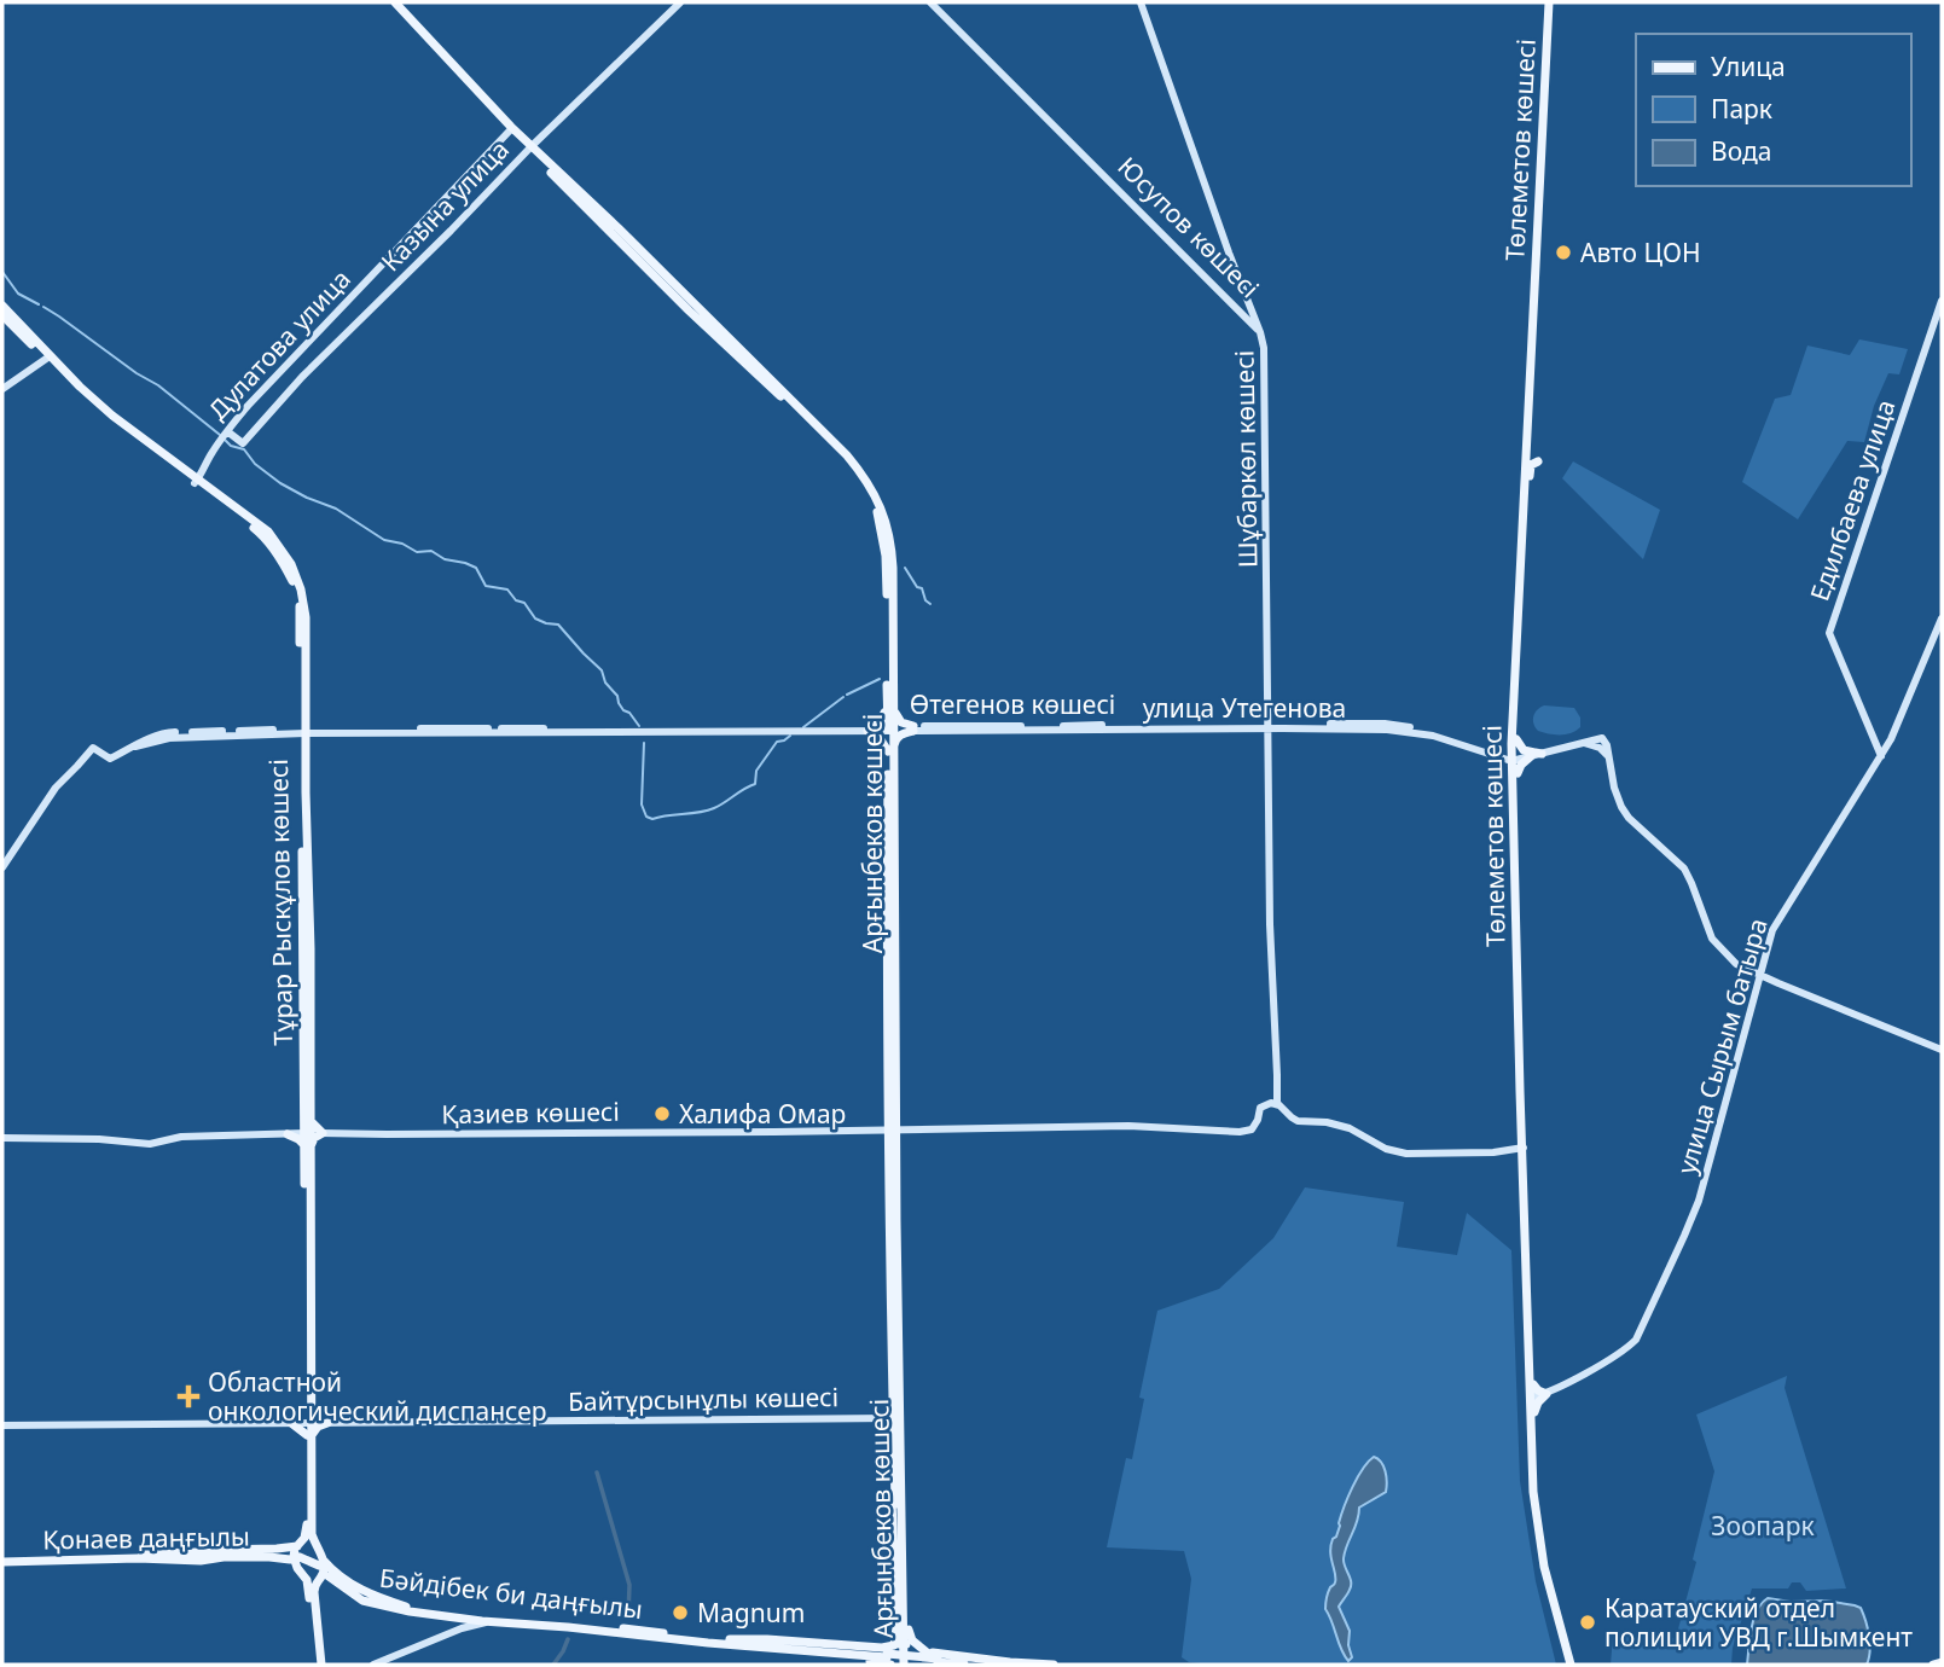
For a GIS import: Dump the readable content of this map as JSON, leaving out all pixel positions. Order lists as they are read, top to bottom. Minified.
{"streets":{"main road":["Төлеметов көшесі","Арғынбеков көшесі","Тұрар Рыскұлов көшесі","Қонаев даңғылы","Бәйдібек би даңғылы"],"street":["Казына улица","Юсупов көшесі","Дулатова улица","Шұбаркөл көшесі","Едилбаева улица","Өтегенов көшесі","улица Утегенова","улица Сырым батыра","Қазиев көшесі","Байтұрсынұлы көшесі"]},"crossings":[["Төлеметов көшесі","Өтегенов көшесі"],["Төлеметов көшесі","улица Утегенова"],["Төлеметов көшесі","улица Сырым батыра"],["Казына улица","Дулатова улица"],["Казына улица","Арғынбеков көшесі"],["Юсупов көшесі","Шұбаркөл көшесі"],["Дулатова улица","Тұрар Рыскұлов көшесі"],["Шұбаркөл көшесі","Өтегенов көшесі"],["Шұбаркөл көшесі","улица Утегенова"],["Шұбаркөл көшесі","Қазиев көшесі"],["Едилбаева улица","улица Сырым батыра"],["Өтегенов көшесі","улица Утегенова"],["Өтегенов көшесі","Арғынбеков көшесі"],["Өтегенов көшесі","Тұрар Рыскұлов көшесі"],["улица Утегенова","Арғынбеков көшесі"],["Арғынбеков көшесі","Қазиев көшесі"],["Арғынбеков көшесі","Байтұрсынұлы көшесі"],["Тұрар Рыскұлов көшесі","Қазиев көшесі"],["Тұрар Рыскұлов көшесі","Байтұрсынұлы көшесі"]],"parks":["Зоопарк"],"places":{"other":["Авто ЦОН","Халифа Омар","Magnum","Каратауский отдел полиции УВД г.Шымкент"],"health":["Областной онкологический диспансер"]},"legend":["Улица","Парк","Вода"]}
